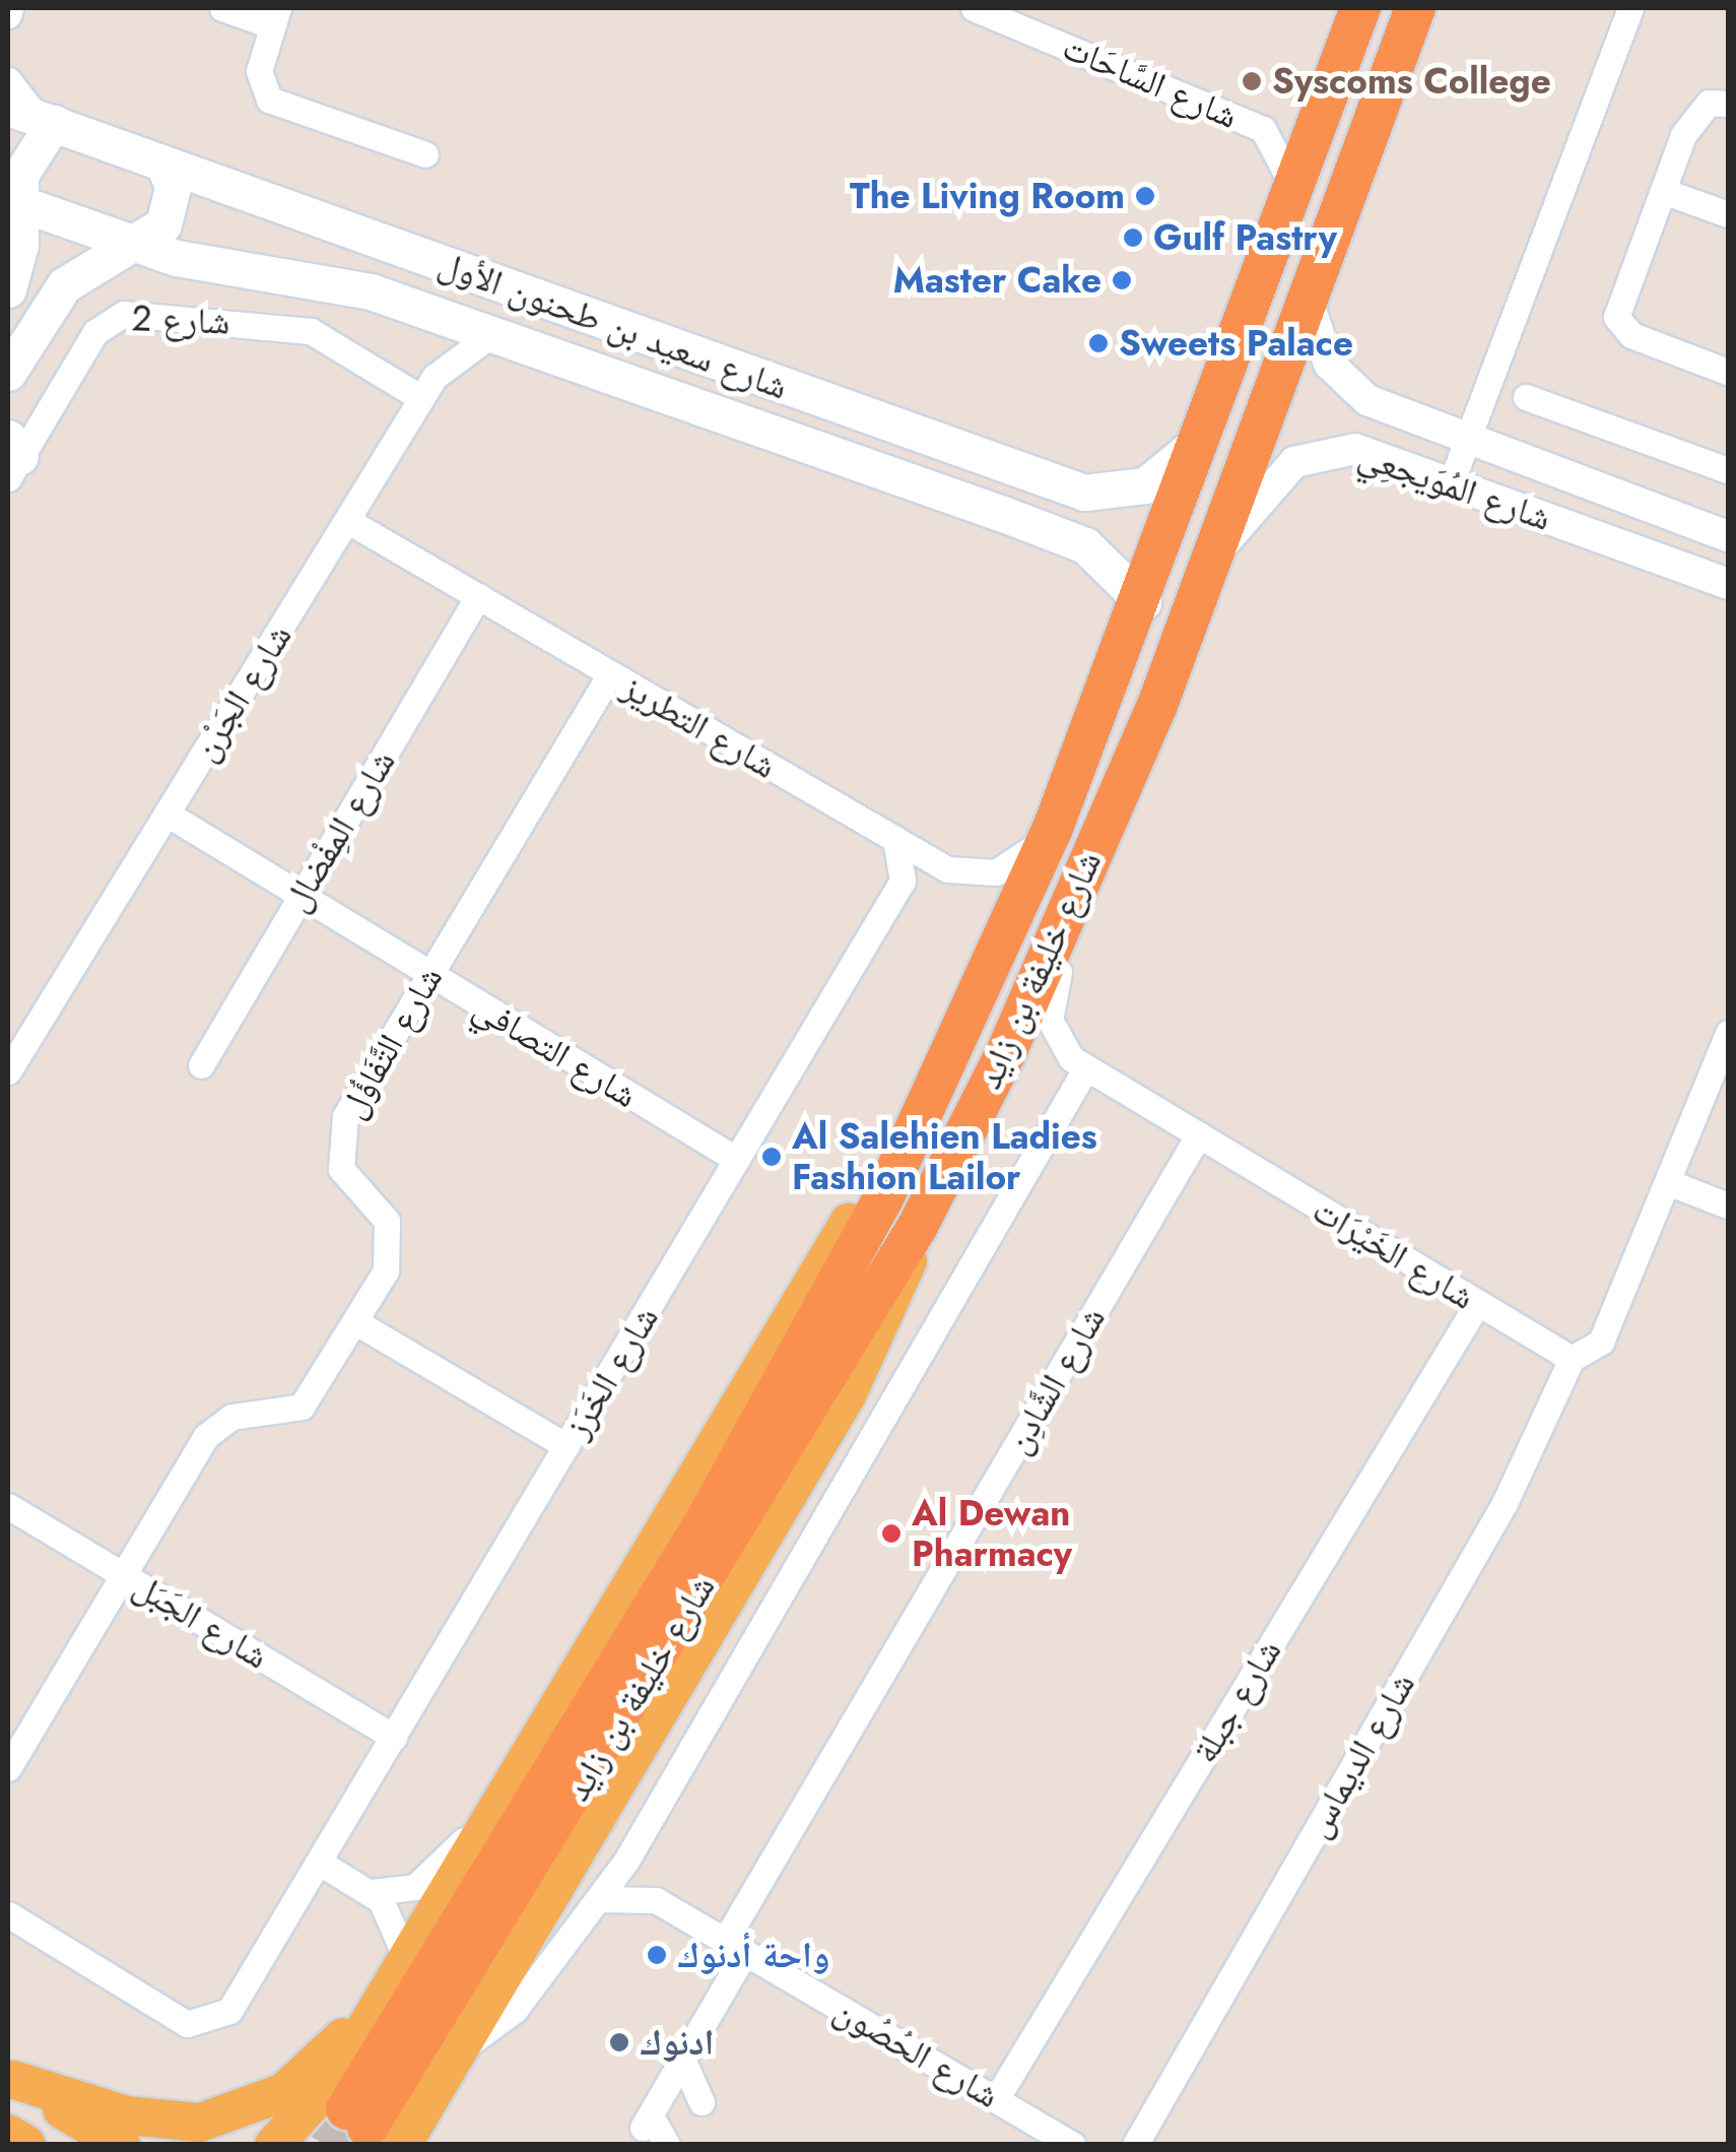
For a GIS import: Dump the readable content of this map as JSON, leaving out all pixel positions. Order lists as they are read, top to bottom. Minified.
{"streets":{"highway":["شارع خليفة بن زايد"],"main road":["شارع سعيد بن طحنون الأول"],"street":["شارع السَّاحَات","شارع 2","شارع المُوَيجعِي","شارع الجَرْن","شارع التطريز","شارع المِفْضال","شارع التَّفَاؤُل","شارع التصافي","شارع الخَيْرَات","شارع الخَرَز","شارع الشَّادِن","شارع الجَبَل","شارع جبلة","شارع الديماس","شارع الحُصُون"]},"crossings":[["شارع السَّاحَات","شارع خليفة بن زايد"],["شارع 2","شارع الجَرْن"],["شارع سعيد بن طحنون الأول","شارع الجَرْن"],["شارع سعيد بن طحنون الأول","شارع خليفة بن زايد"],["شارع المُوَيجعِي","شارع خليفة بن زايد"],["شارع الجَرْن","شارع التطريز"],["شارع الجَرْن","شارع التصافي"],["شارع التطريز","شارع المِفْضال"],["شارع التطريز","شارع خليفة بن زايد"],["شارع التطريز","شارع التَّفَاؤُل"],["شارع المِفْضال","شارع التصافي"],["شارع خليفة بن زايد","شارع الخَيْرَات"],["شارع التَّفَاؤُل","شارع التصافي"],["شارع التَّفَاؤُل","شارع الجَبَل"],["شارع التصافي","شارع الخَرَز"],["شارع الخَيْرَات","شارع الشَّادِن"],["شارع الخَيْرَات","شارع جبلة"],["شارع الخَيْرَات","شارع الديماس"],["شارع الخَرَز","شارع الجَبَل"],["شارع الشَّادِن","شارع الحُصُون"],["شارع جبلة","شارع الحُصُون"]],"places":["Syscoms College","The Living Room","Gulf Pastry","Master Cake","Sweets Palace","Al Salehien Ladies Fashion Lailor","Al Dewan Pharmacy","واحة أدنوك","ادنوك"]}
